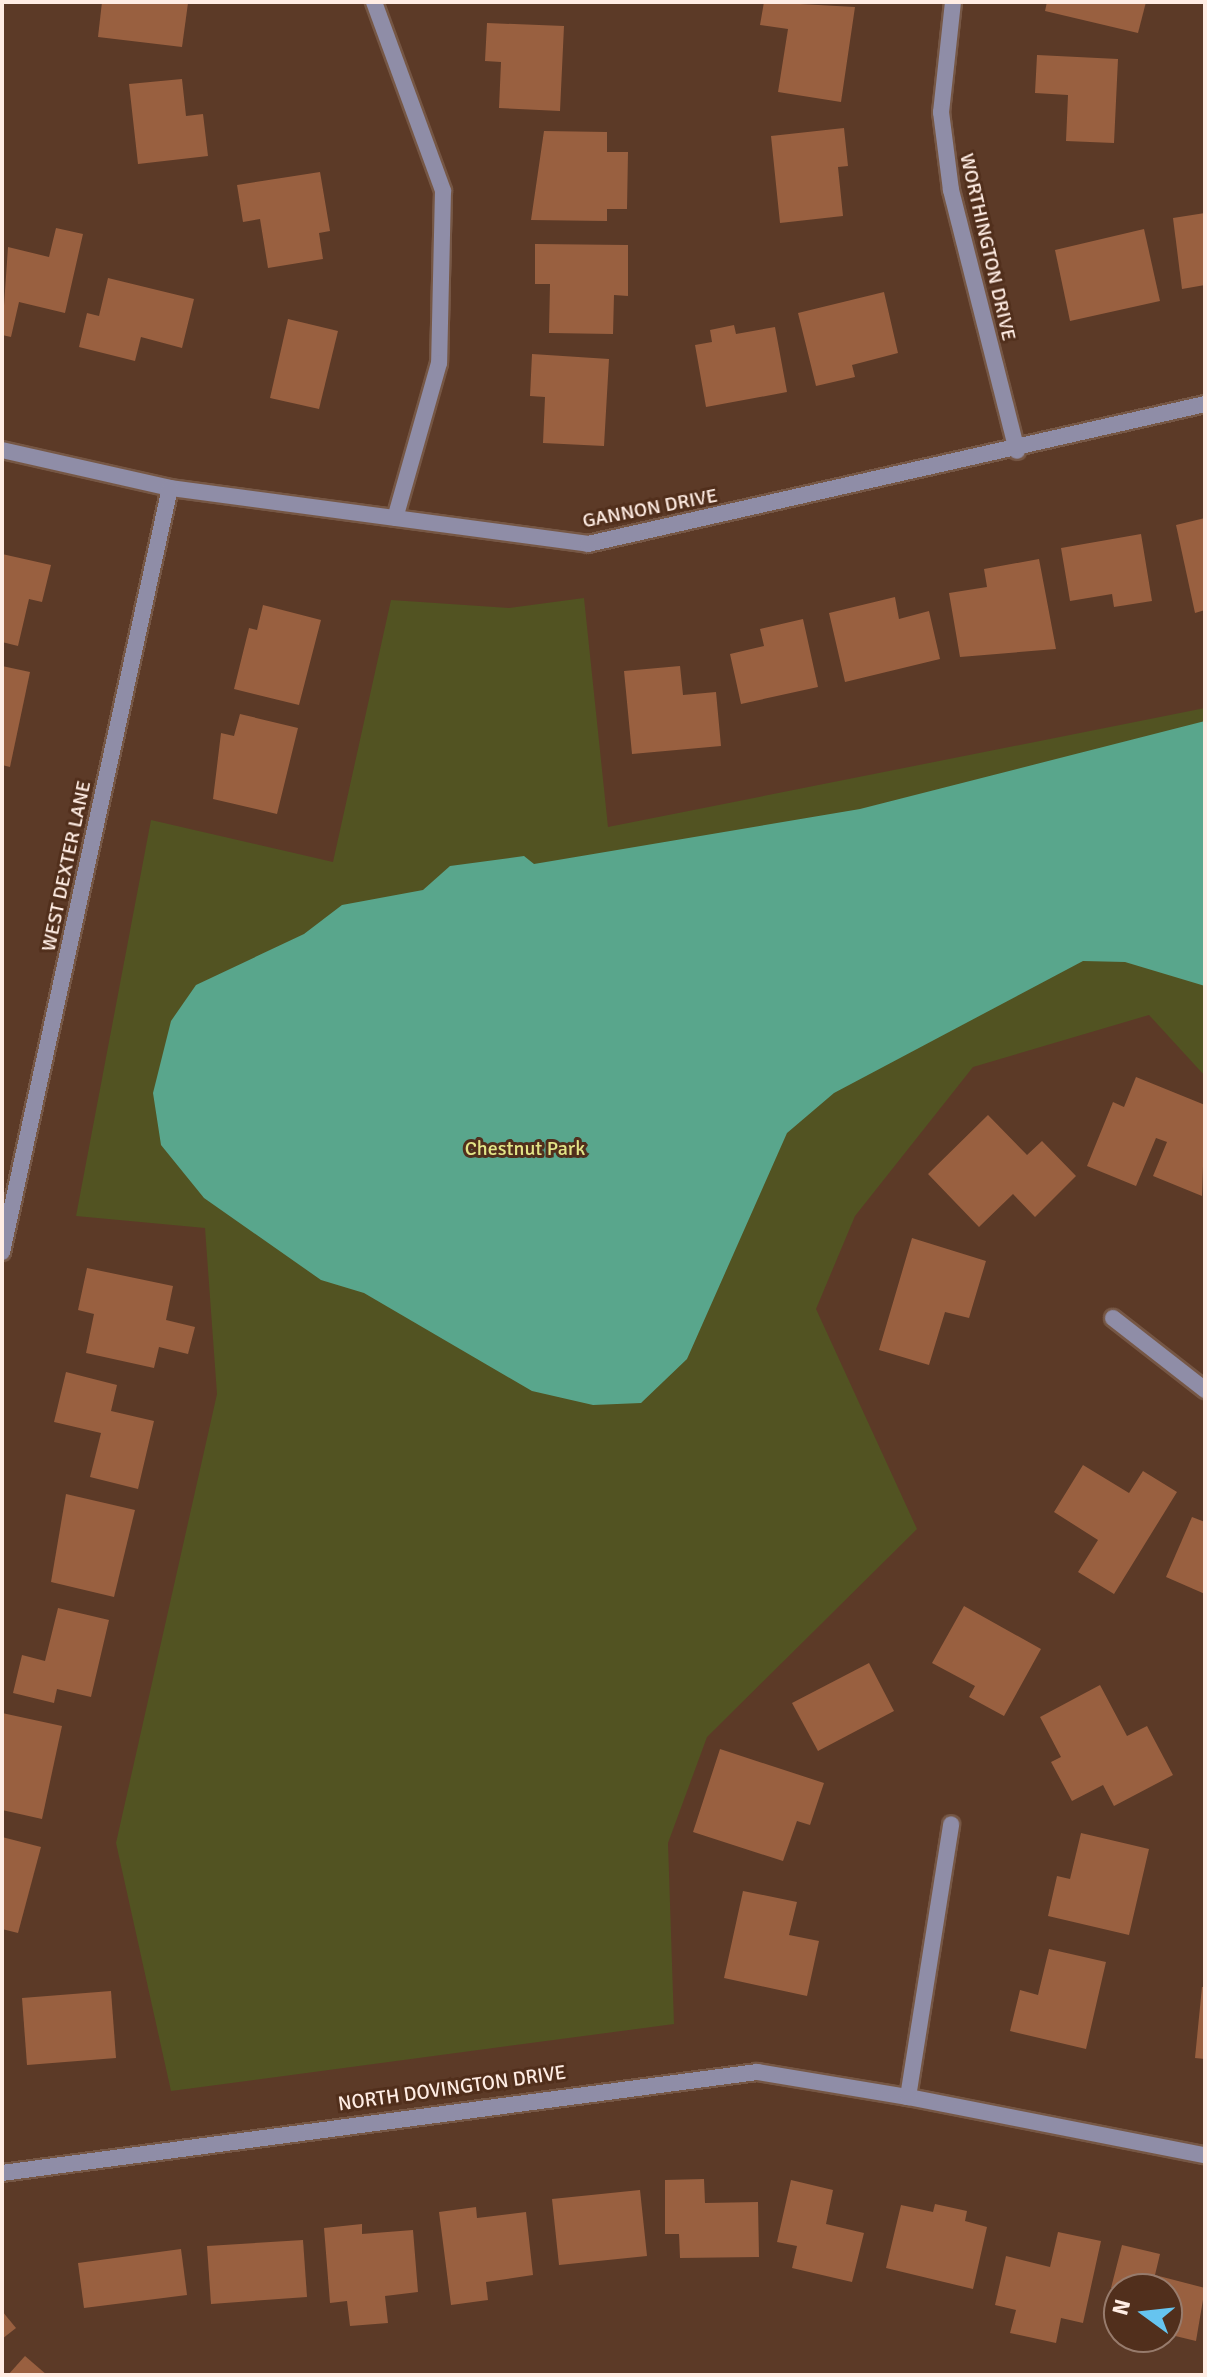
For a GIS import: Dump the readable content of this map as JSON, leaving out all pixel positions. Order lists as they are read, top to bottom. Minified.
{"streets":{"street":["WORTHINGTON DRIVE","GANNON DRIVE","WEST DEXTER LANE","NORTH DOVINGTON DRIVE"]},"crossings":[["WORTHINGTON DRIVE","GANNON DRIVE"],["GANNON DRIVE","WEST DEXTER LANE"]],"parks":["Chestnut Park"],"north":"left"}
